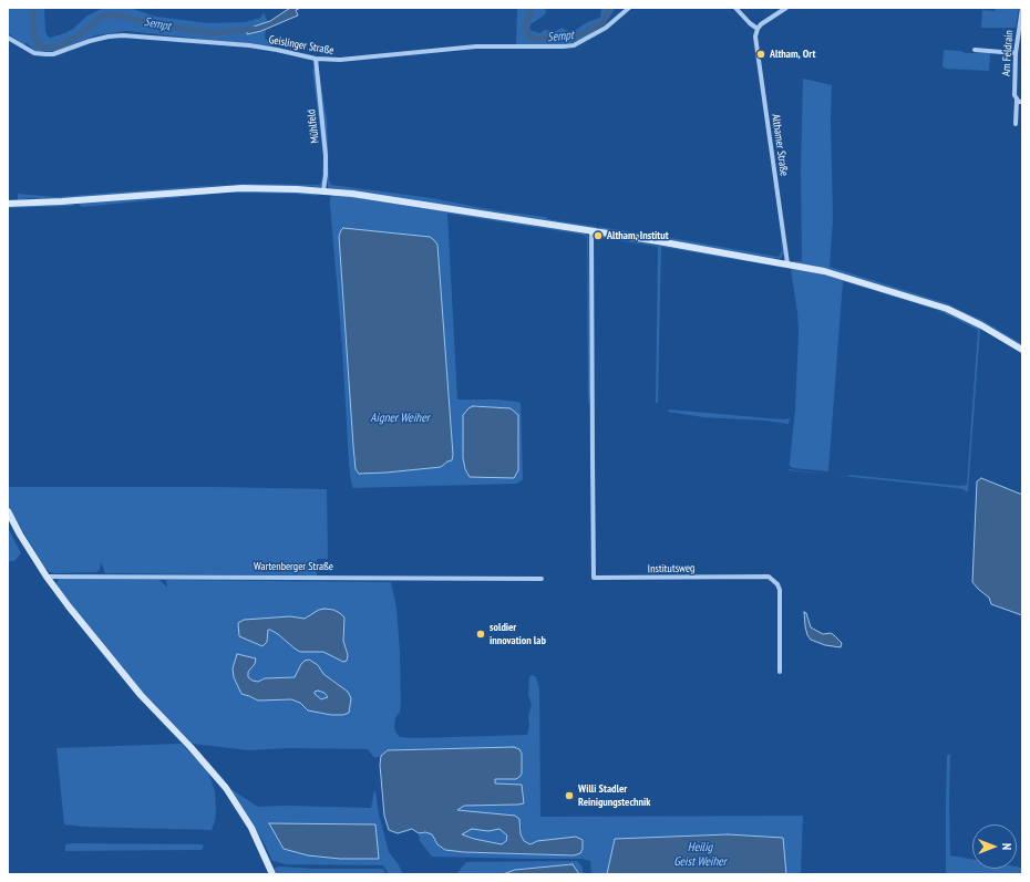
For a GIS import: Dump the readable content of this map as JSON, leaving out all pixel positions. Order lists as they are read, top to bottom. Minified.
{"streets":{"street":["Geislinger Straße","Am Feldrain","Mühlfeld","Althamer Straße","Wartenberger Straße","Institutsweg"]},"crossings":[["Geislinger Straße","Mühlfeld"]],"water":["Sempt","Aigner Weiher","Heilig Geist Weiher"],"places":["Altham, Ort","Altham, Institut","soldier innovation lab","Willi Stadler Reinigungstechnik"],"north":"right"}
